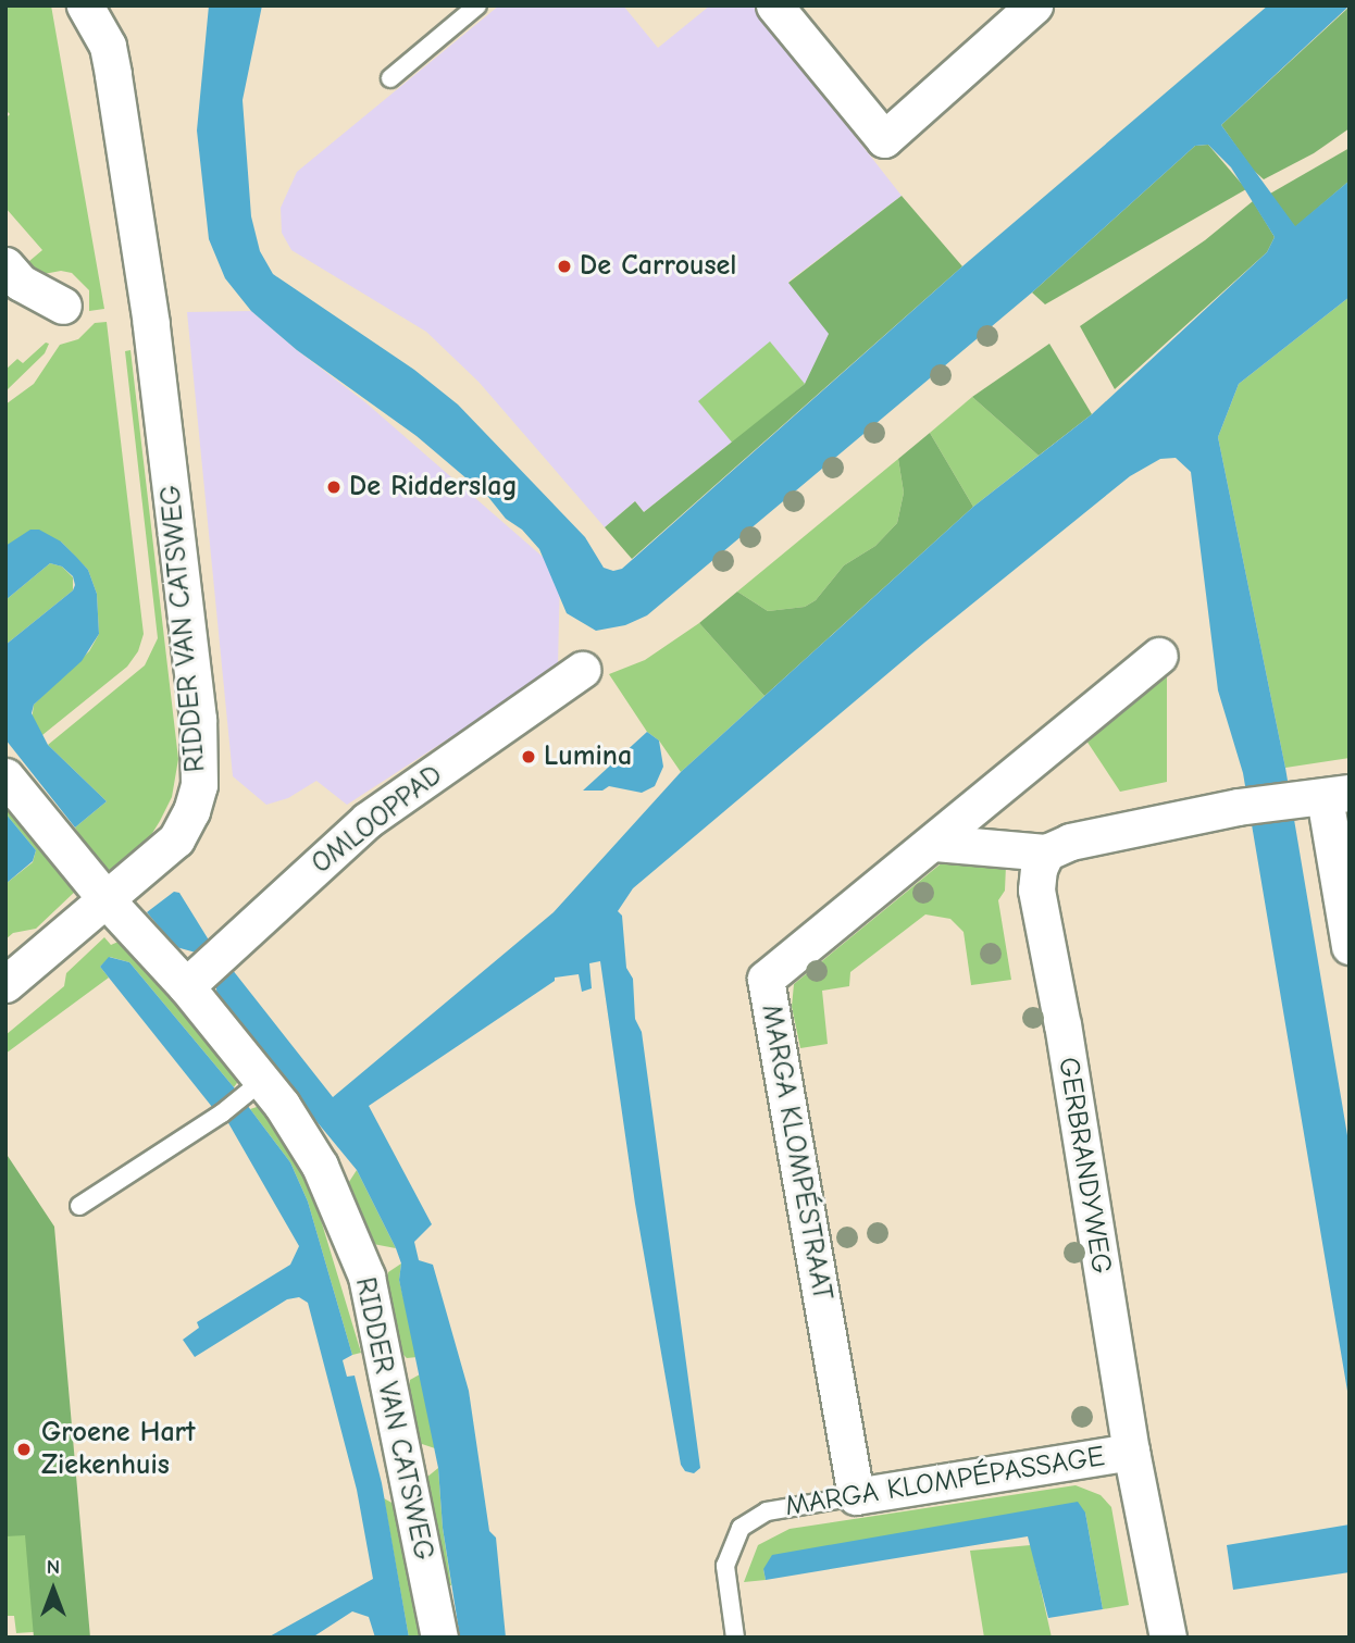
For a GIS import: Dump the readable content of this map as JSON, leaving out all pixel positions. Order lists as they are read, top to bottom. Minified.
{"streets":{"street":["RIDDER VAN CATSWEG","OMLOOPPAD","MARGA KLOMPÉSTRAAT","GERBRANDYWEG","MARGA KLOMPÉPASSAGE"]},"crossings":[["RIDDER VAN CATSWEG","OMLOOPPAD"],["MARGA KLOMPÉSTRAAT","MARGA KLOMPÉPASSAGE"],["GERBRANDYWEG","MARGA KLOMPÉPASSAGE"]],"places":["De Carrousel","De Ridderslag","Lumina","Groene Hart Ziekenhuis"],"north":"top"}
